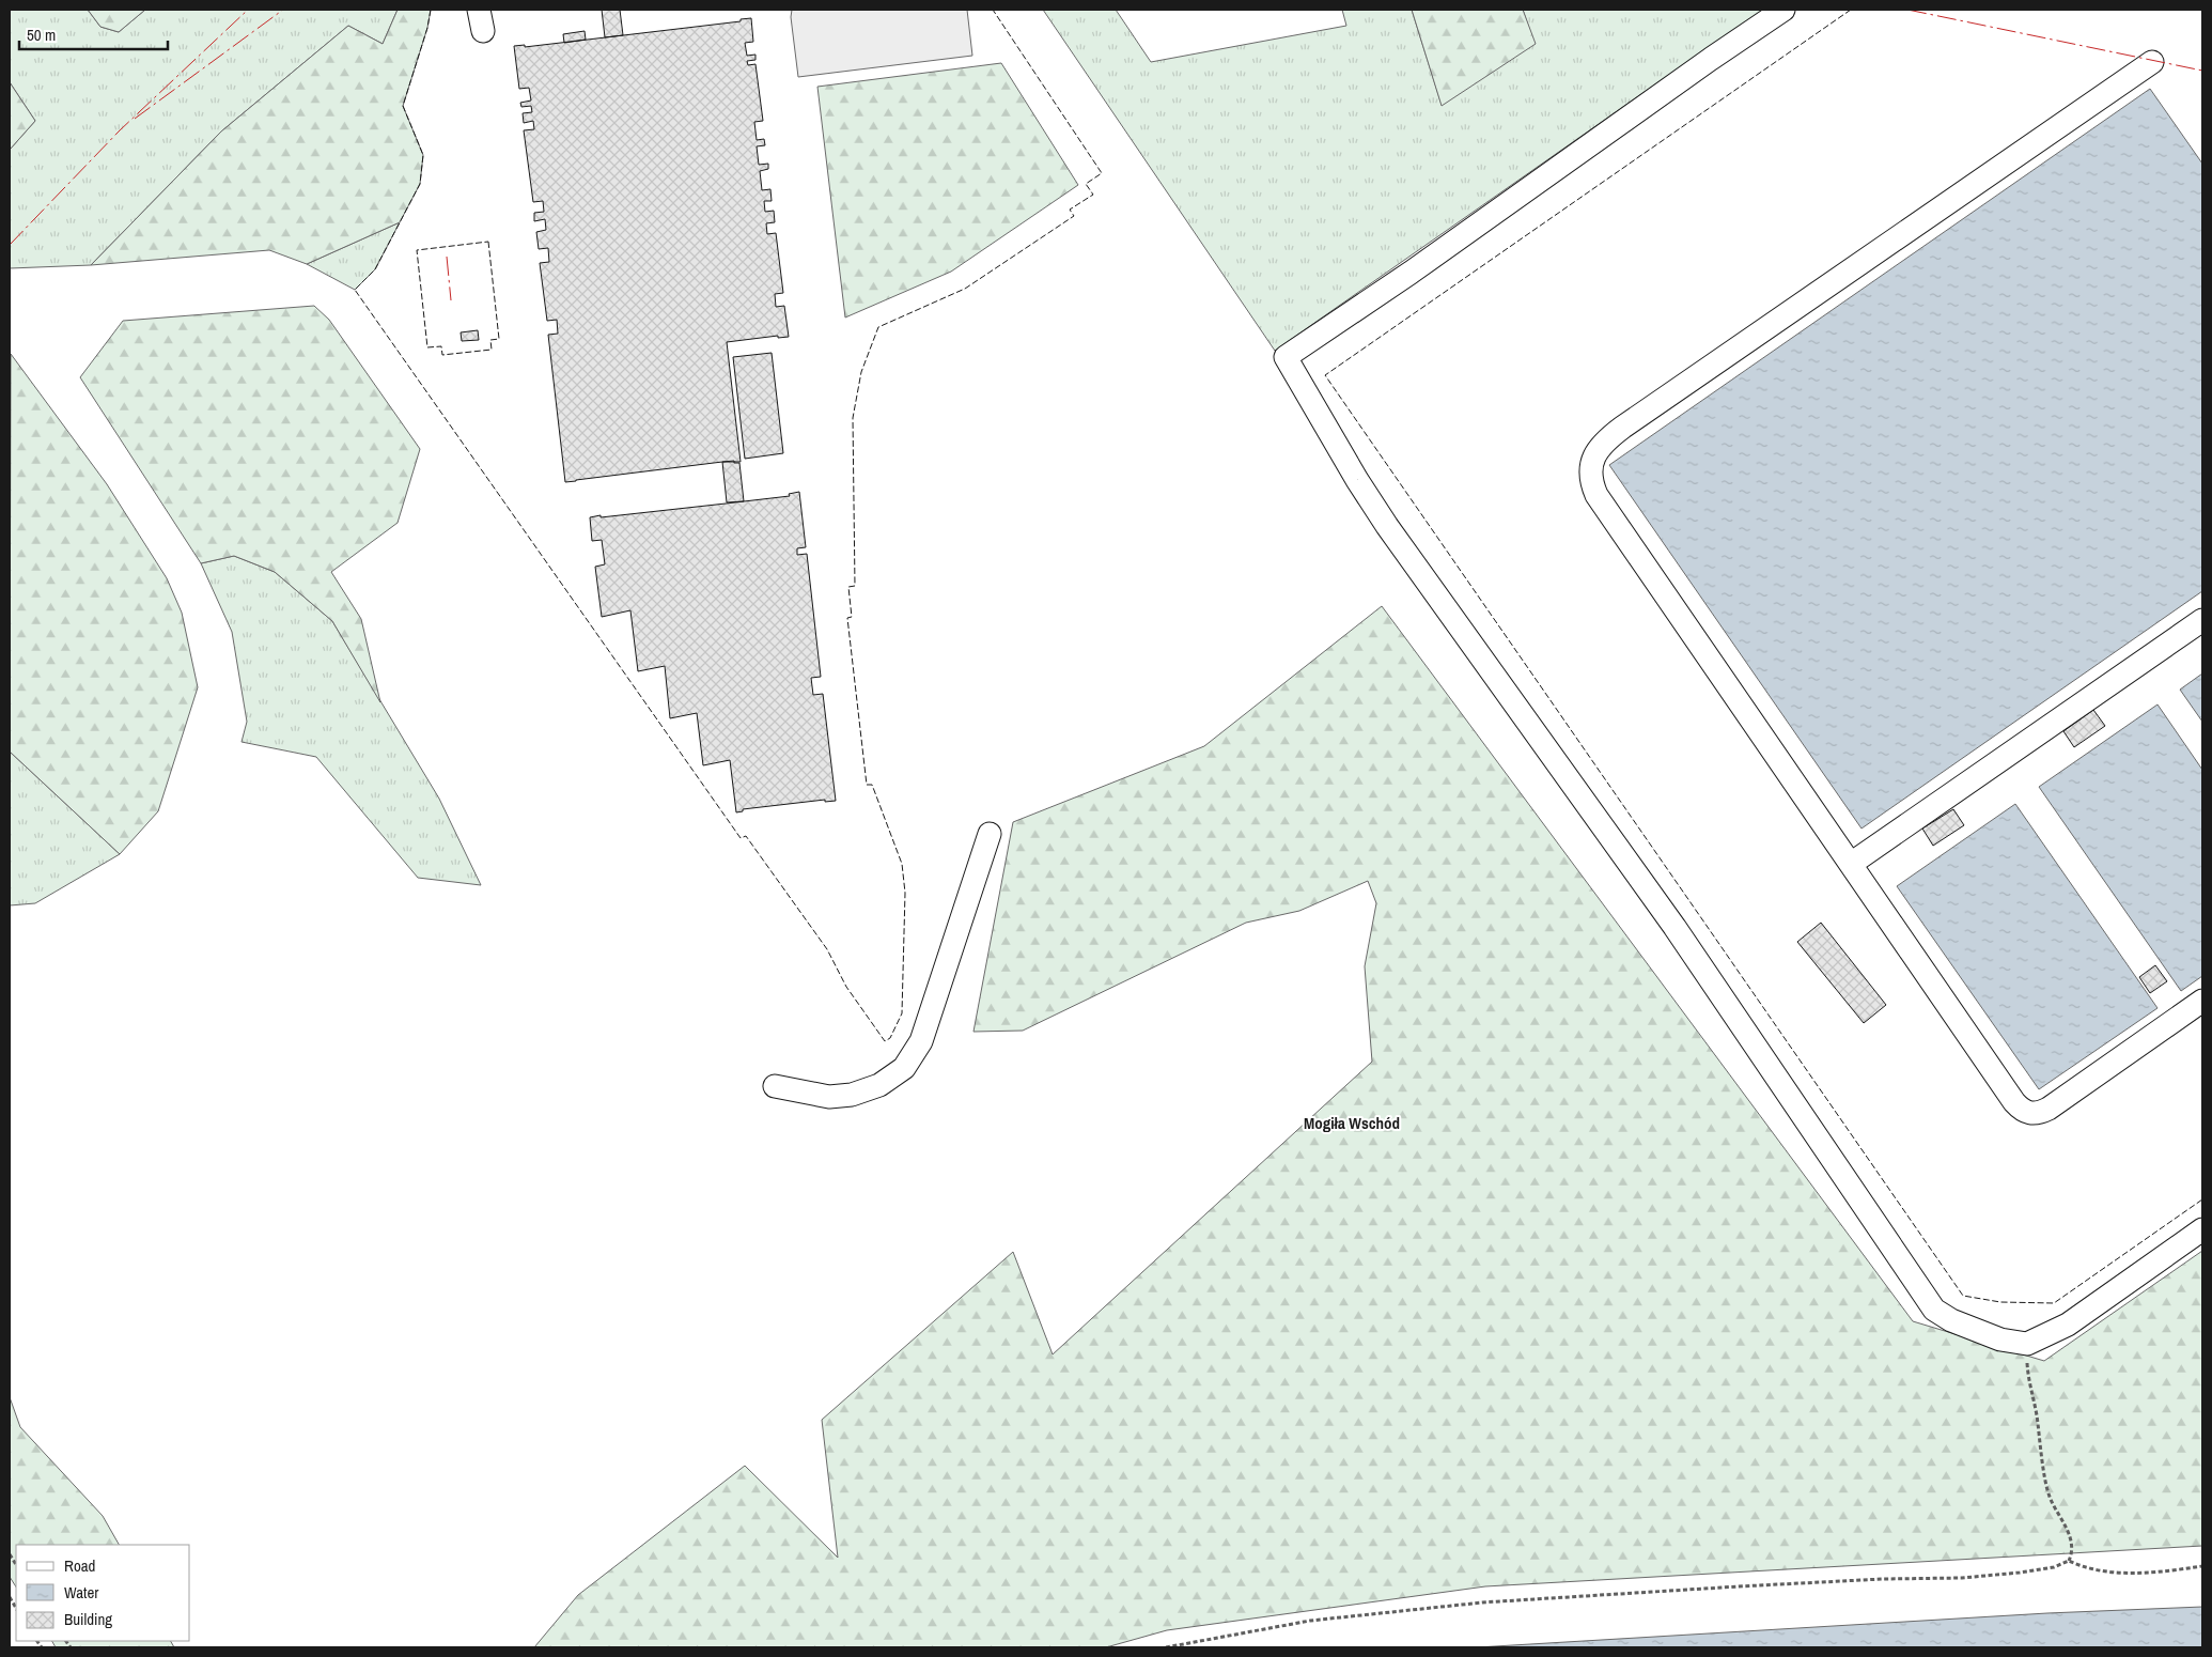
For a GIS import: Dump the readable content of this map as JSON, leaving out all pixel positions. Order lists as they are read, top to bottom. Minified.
{"districts":["Mogiła Wschód"],"legend":["Road","Water","Building"],"scale_bar":"50 m"}
